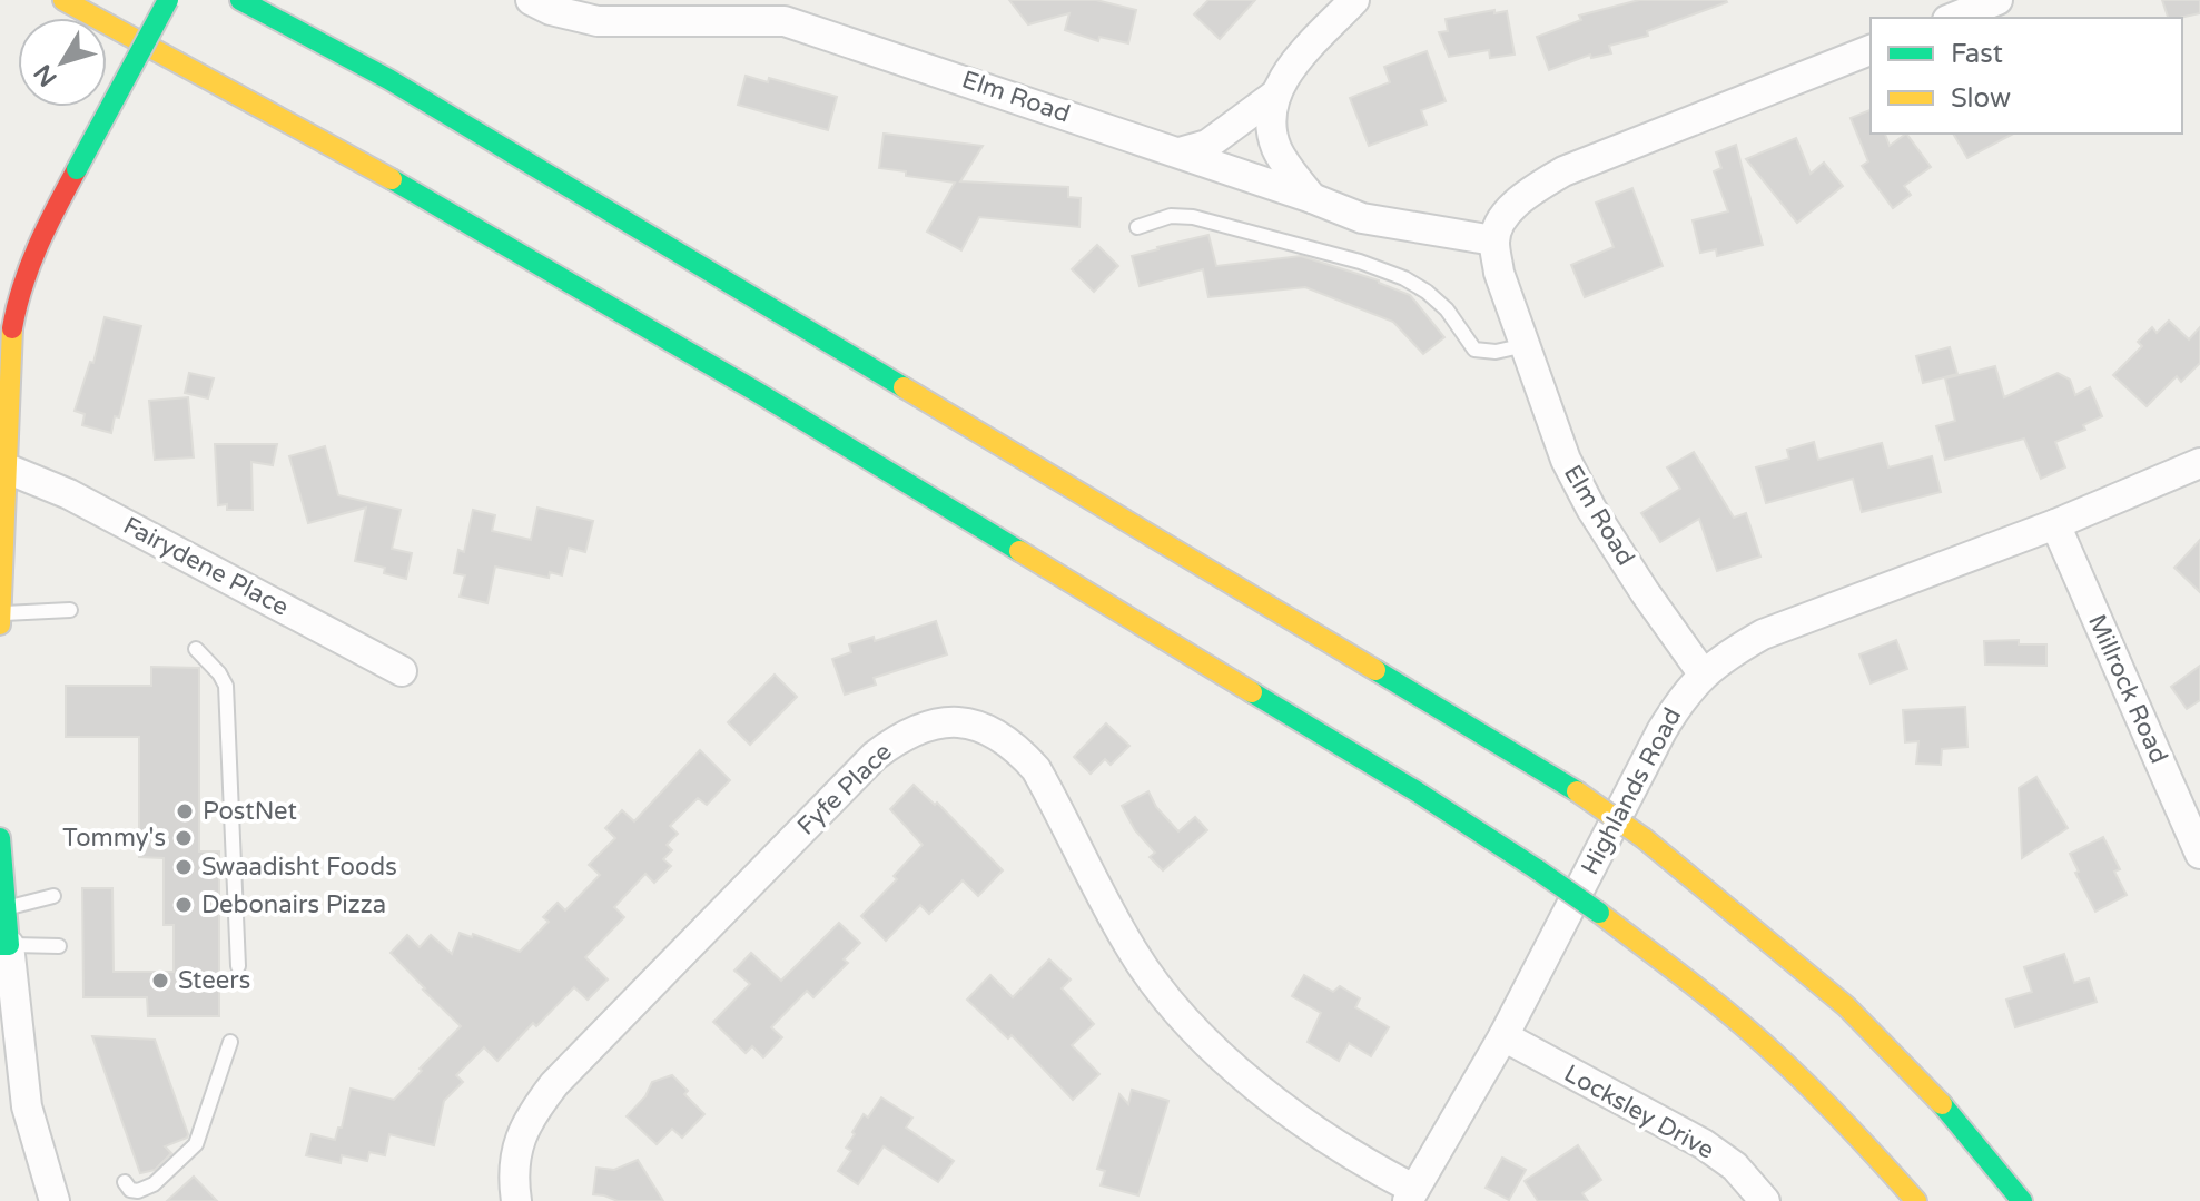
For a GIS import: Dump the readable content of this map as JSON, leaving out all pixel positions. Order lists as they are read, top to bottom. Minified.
{"streets":{"street":["Elm Road","Fairydene Place","Millrock Road","Fyfe Place","Highlands Road","Locksley Drive"]},"crossings":[["Elm Road","Highlands Road"],["Millrock Road","Highlands Road"],["Fyfe Place","Highlands Road"],["Highlands Road","Locksley Drive"]],"places":["PostNet","Tommy's","Swaadisht Foods","Debonairs Pizza","Steers"],"legend":["Fast","Slow"],"north":"bottom left"}
